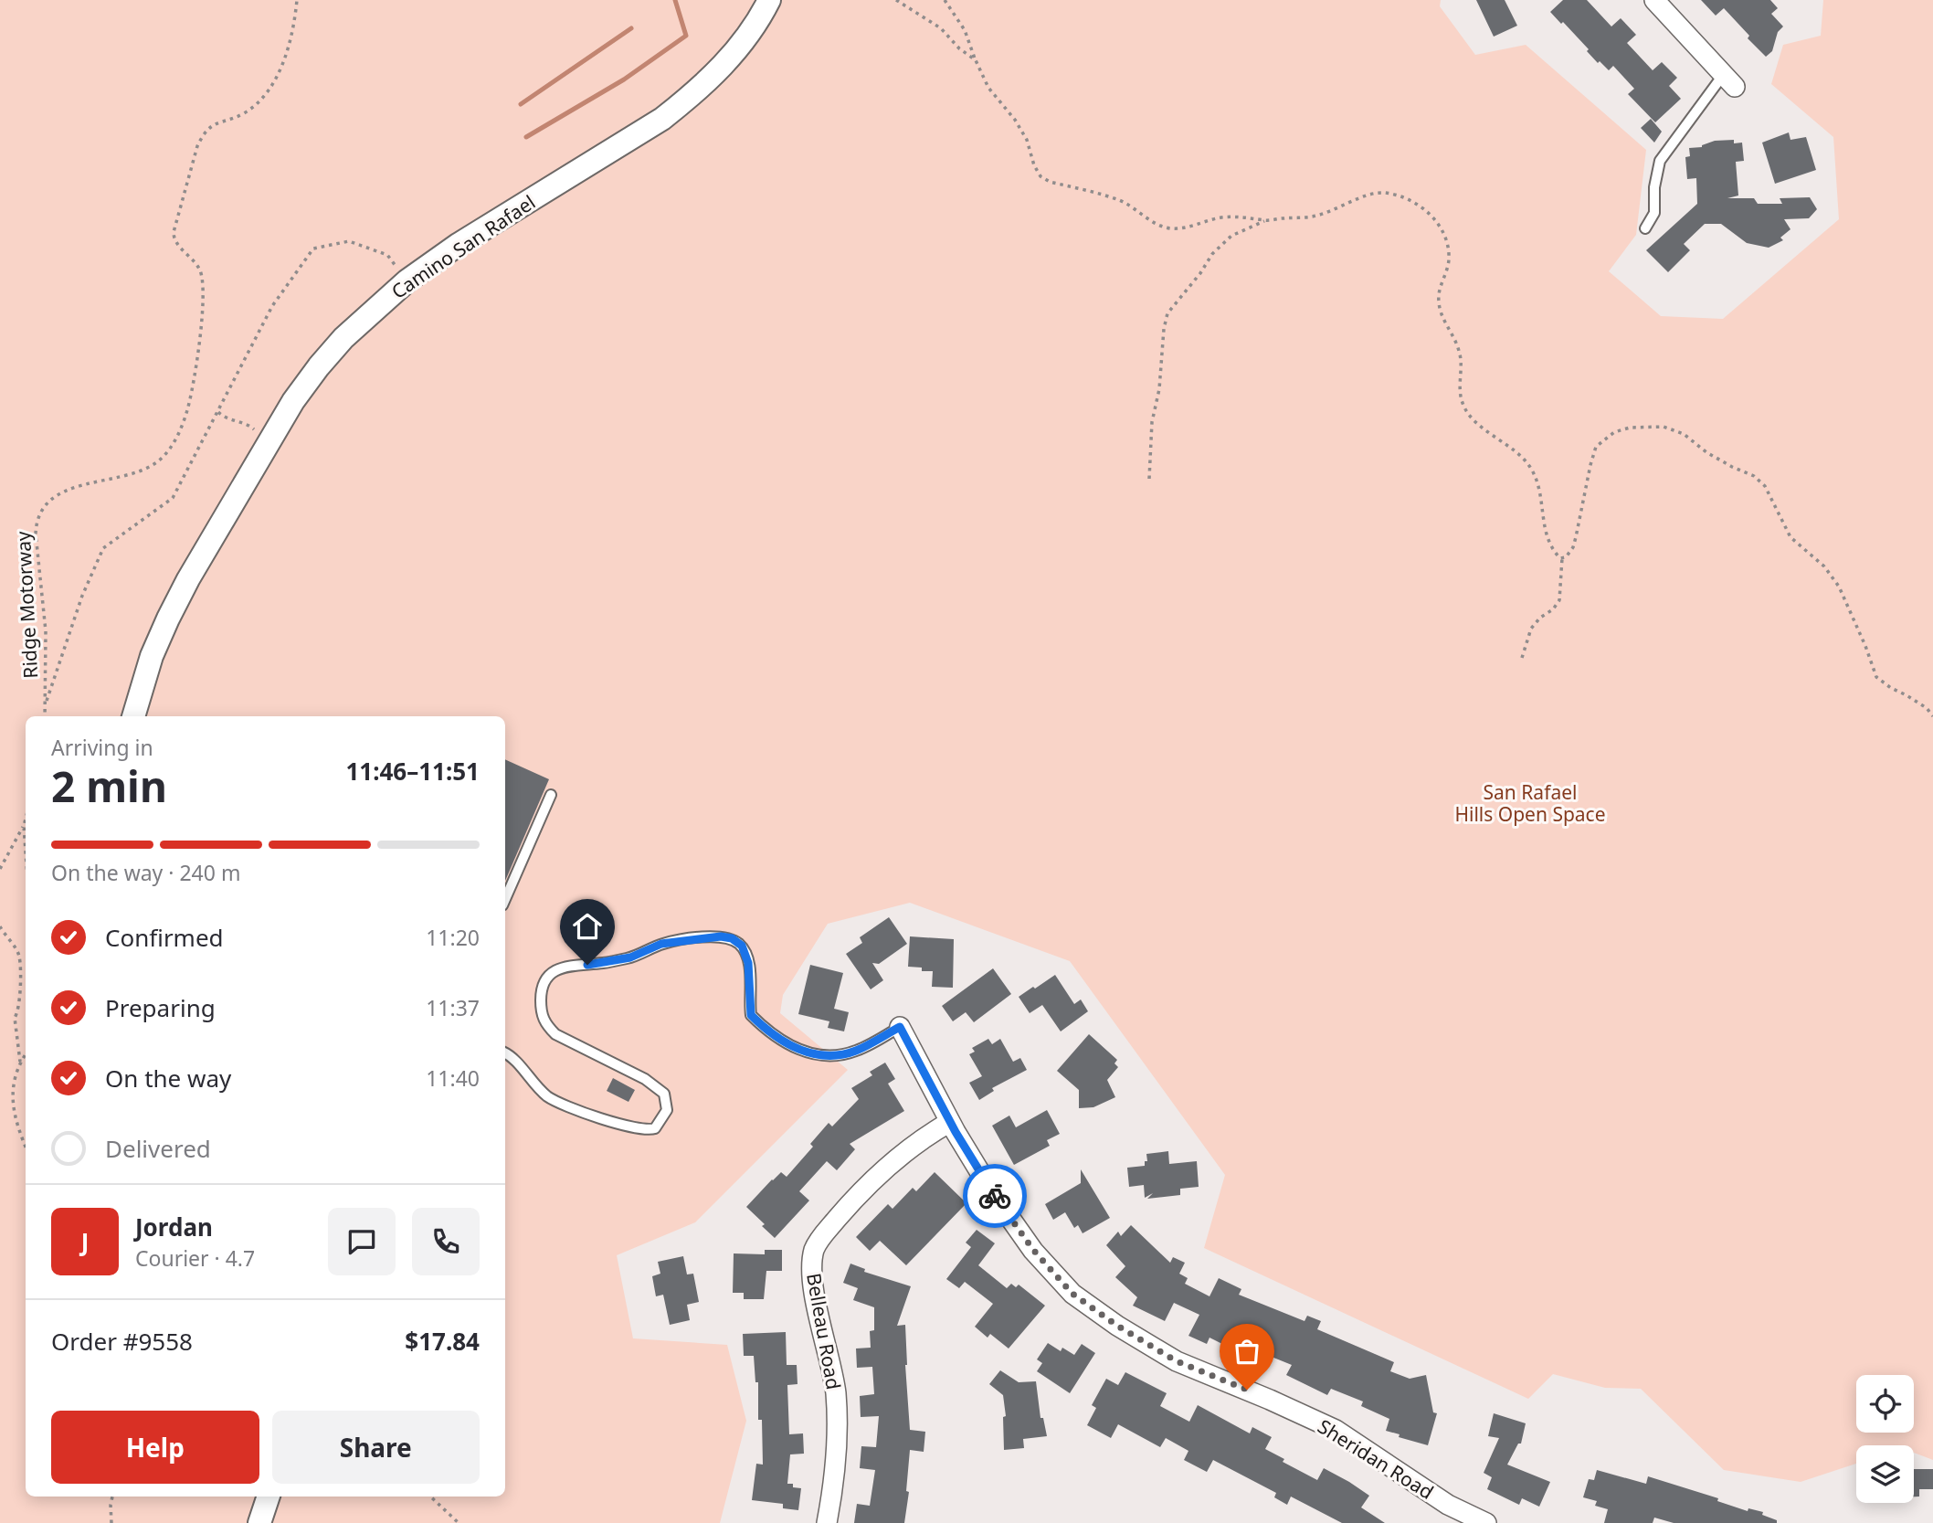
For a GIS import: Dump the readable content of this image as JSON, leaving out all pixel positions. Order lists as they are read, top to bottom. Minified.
{"streets":{"street":["Camino San Rafael","Belleau Road","Sheridan Road"],"path":["Ridge Motorway"]},"crossings":[["Camino San Rafael","Ridge Motorway"],["Belleau Road","Sheridan Road"]],"parks":["San Rafael Hills Open Space"],"page":{"heading":["2 min","Arriving in","11:46–11:51"],"panel":["Jordan","Courier · 4.7","Order #9558","$17.84"],"bar":"On the way · 240 m","list":[["Confirmed","11:20"],["Preparing","11:37"],["On the way","11:40"],"Delivered"],"round":"J","buttons":["Help","Share"]}}
